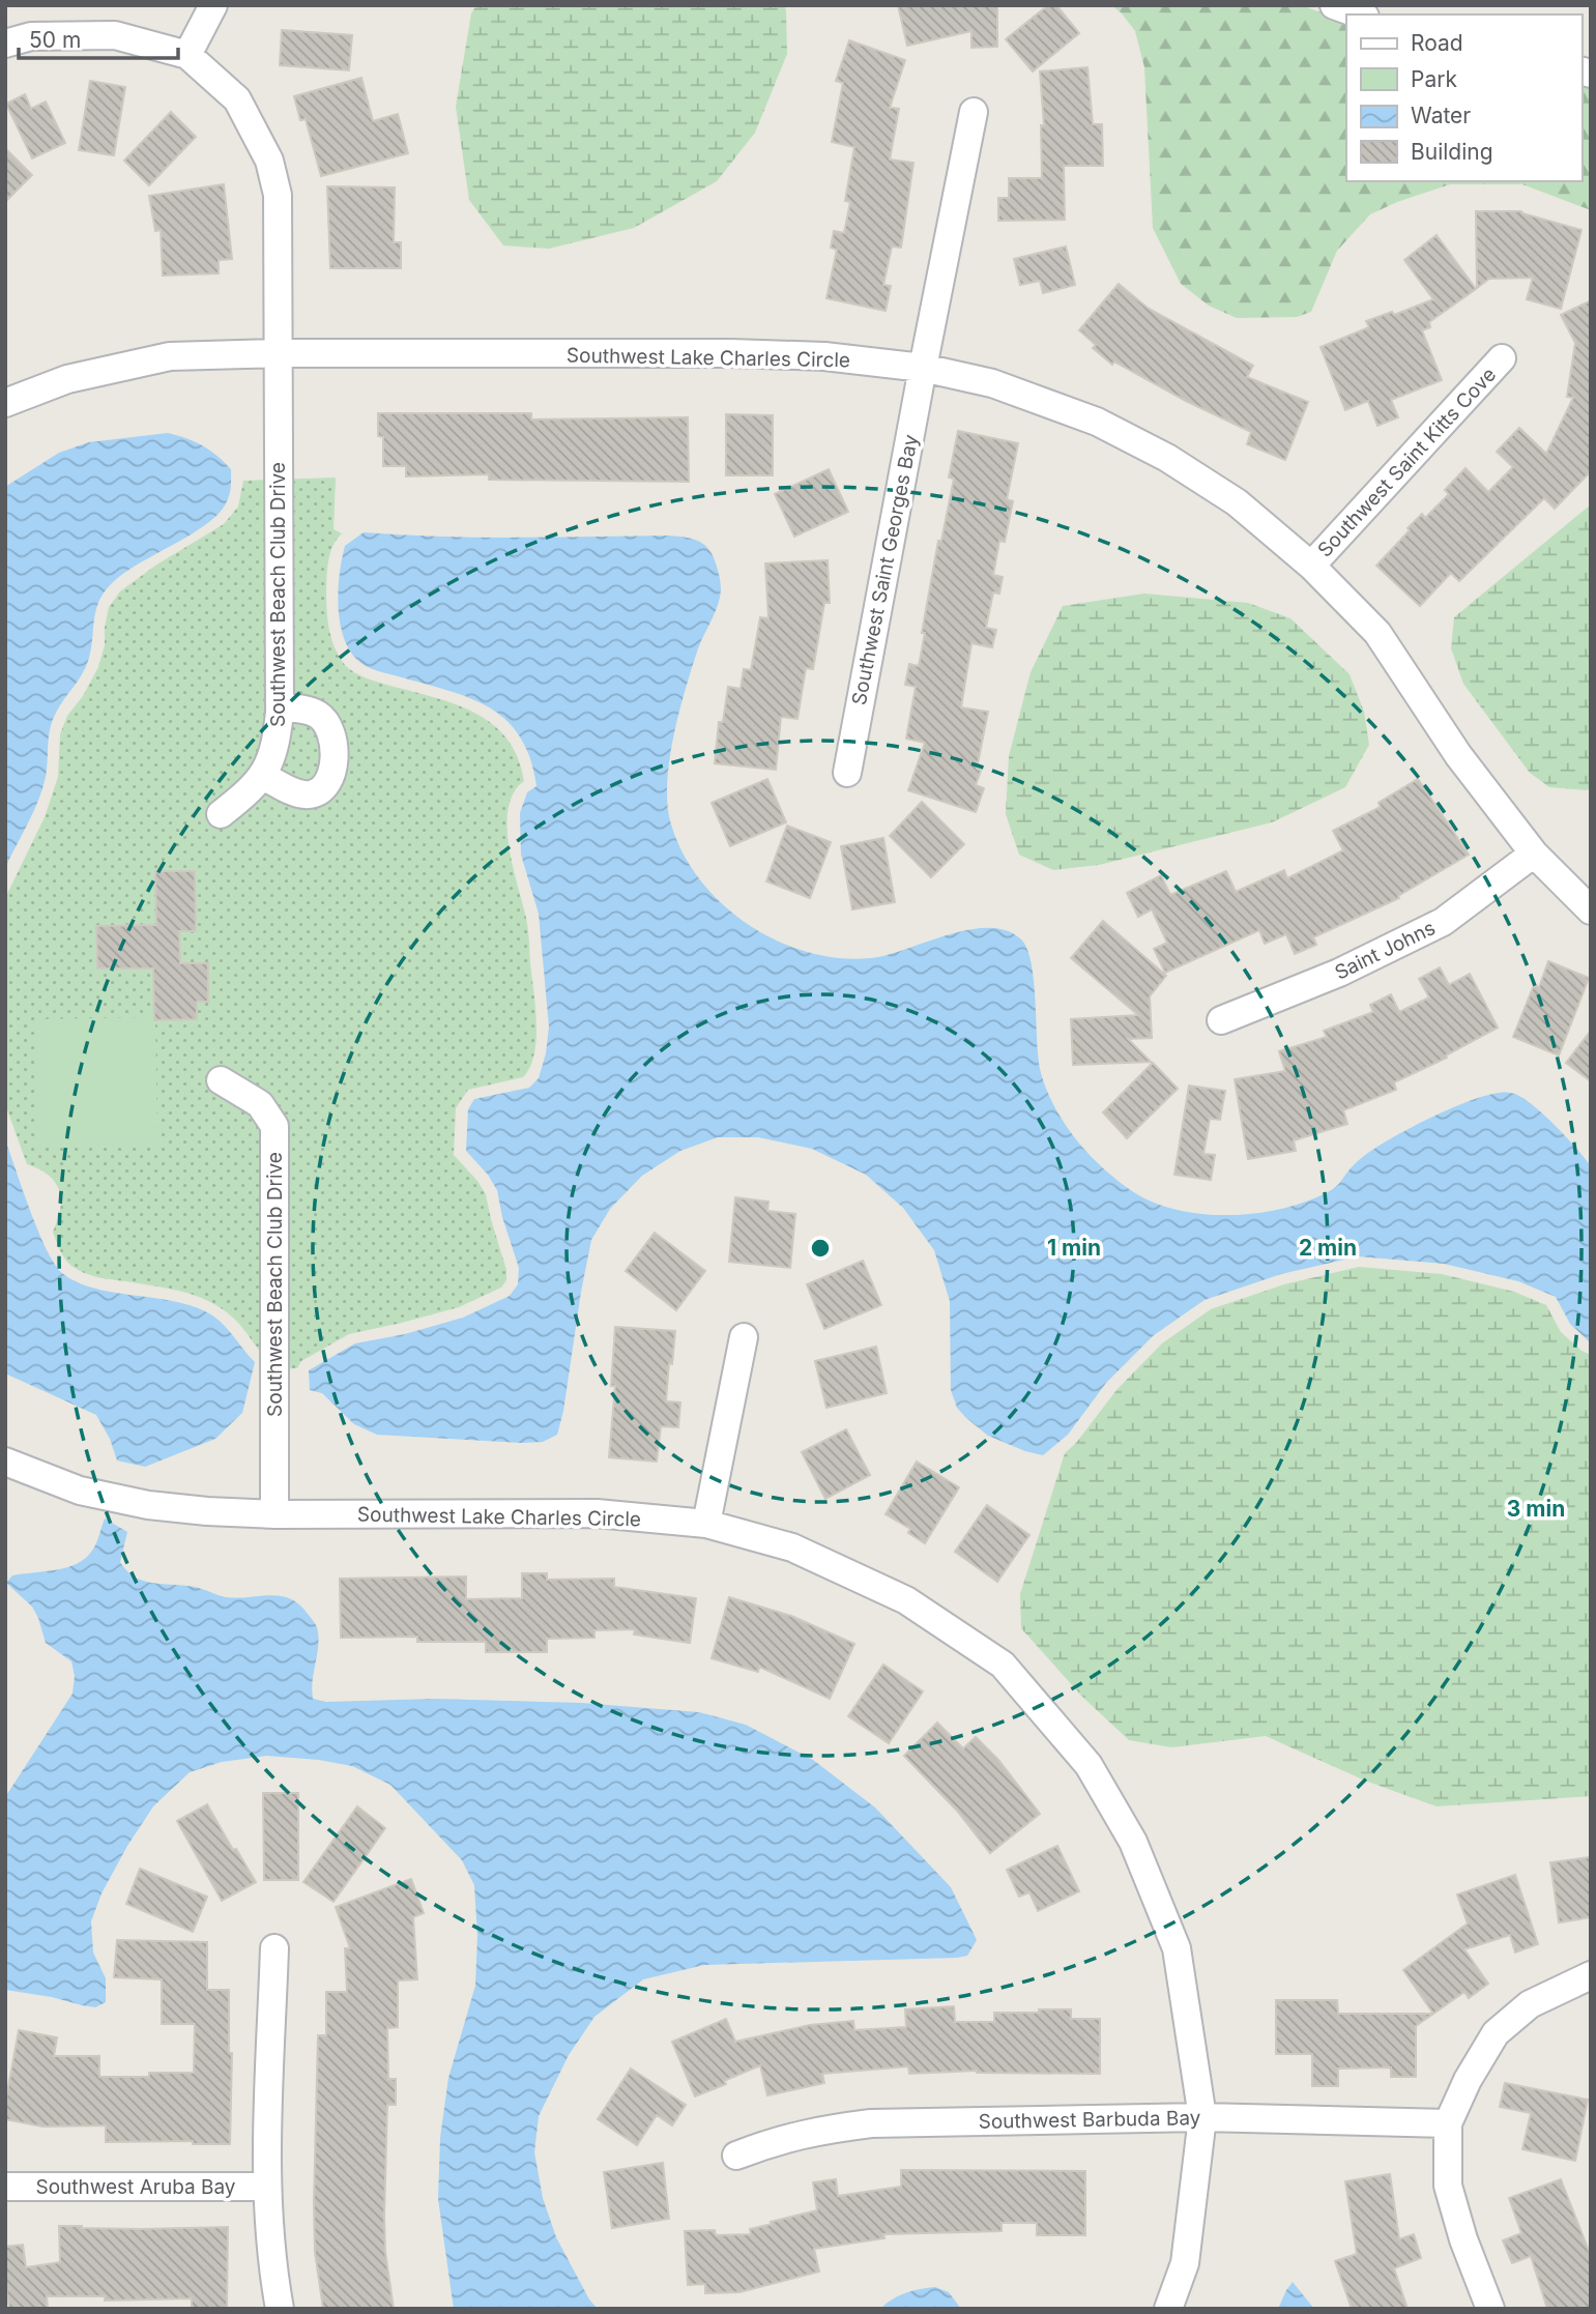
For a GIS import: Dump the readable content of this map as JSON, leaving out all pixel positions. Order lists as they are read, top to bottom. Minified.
{"streets":{"street":["Southwest Lake Charles Circle","Southwest Saint Kitts Cove","Southwest Saint Georges Bay","Southwest Beach Club Drive","Saint Johns","Southwest Barbuda Bay","Southwest Aruba Bay"]},"crossings":[["Southwest Lake Charles Circle","Southwest Saint Kitts Cove"],["Southwest Lake Charles Circle","Southwest Saint Georges Bay"],["Southwest Lake Charles Circle","Southwest Beach Club Drive"],["Southwest Lake Charles Circle","Saint Johns"],["Southwest Lake Charles Circle","Southwest Barbuda Bay"]],"legend":["Road","Park","Water","Building"],"scale_bar":"50 m","rings":["1 min","2 min","3 min"]}
